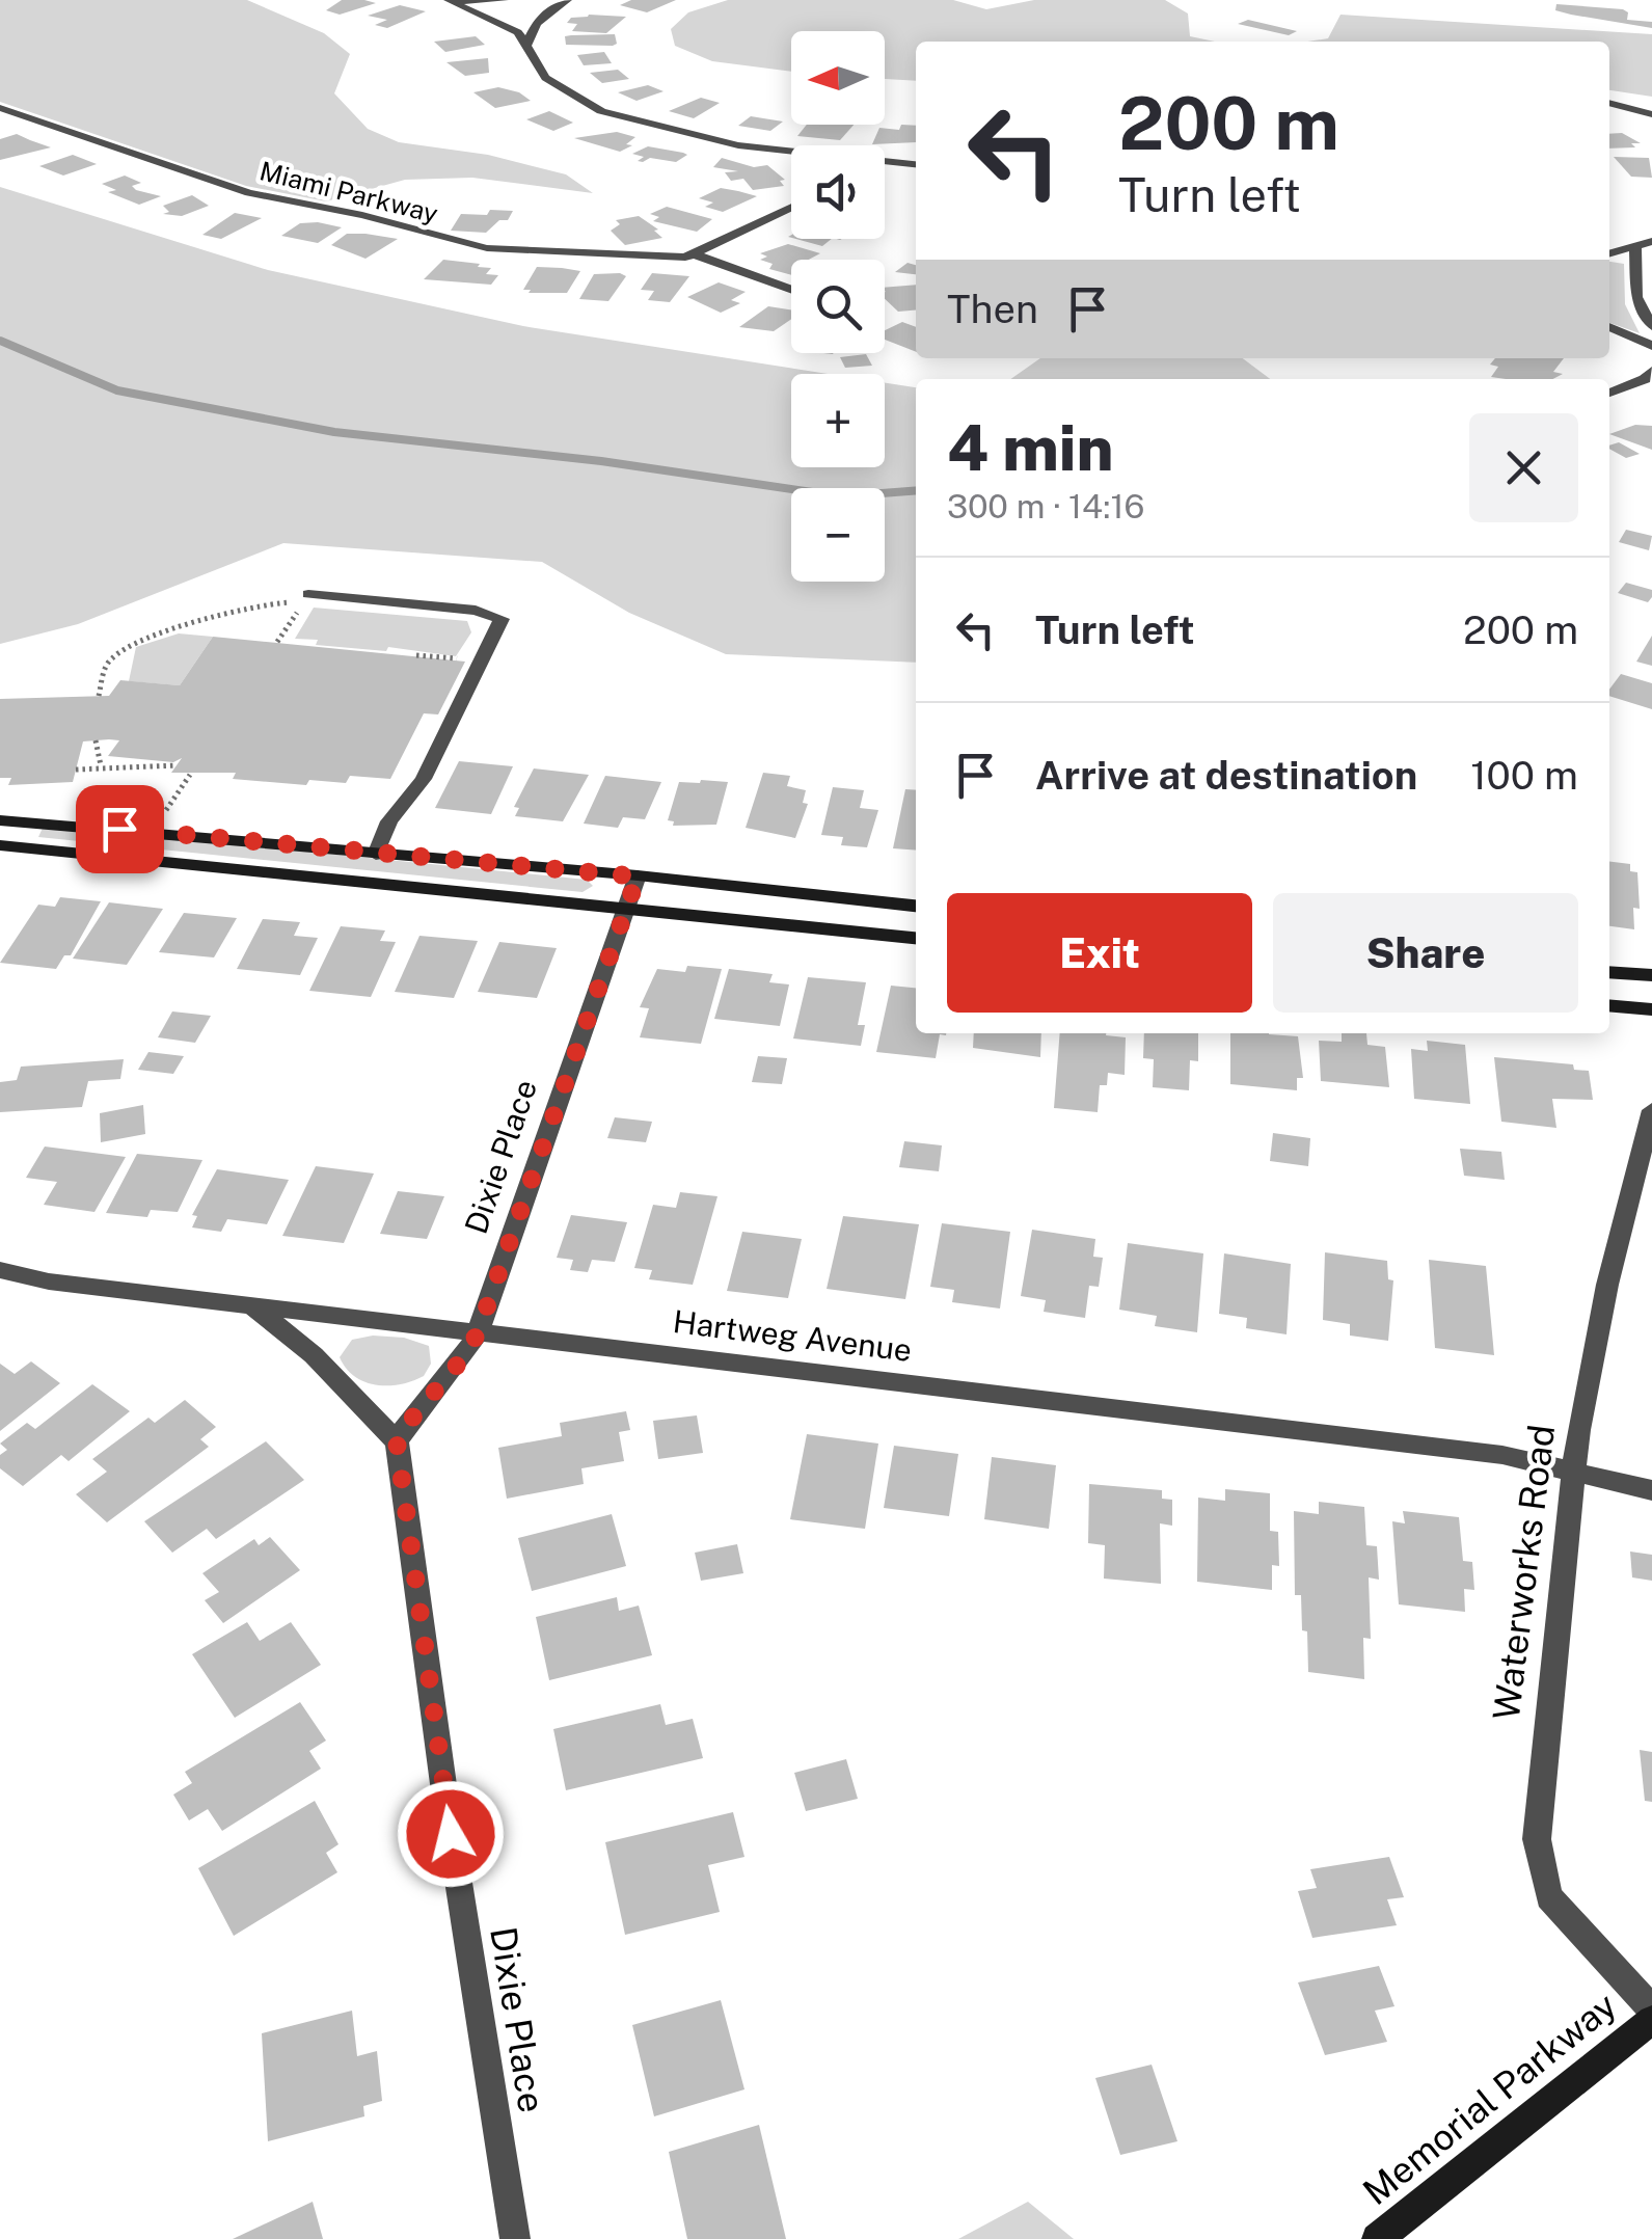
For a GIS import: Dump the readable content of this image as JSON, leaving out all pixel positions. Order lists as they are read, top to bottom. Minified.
{"streets":{"street":["Miami Parkway","Dixie Place","Hartweg Avenue","Waterworks Road","Memorial Parkway"]},"crossings":[["Dixie Place","Hartweg Avenue"],["Hartweg Avenue","Waterworks Road"]],"north":"left","page":{"map_buttons":["+","−"],"turn":["200 m","Turn left"],"then":"Then","heading":["4 min","300 m · 14:16"],"list":[{"name":"Turn left","value":"200 m"},{"name":"Arrive at destination","value":"100 m"}],"buttons":["Exit","Share"]}}
